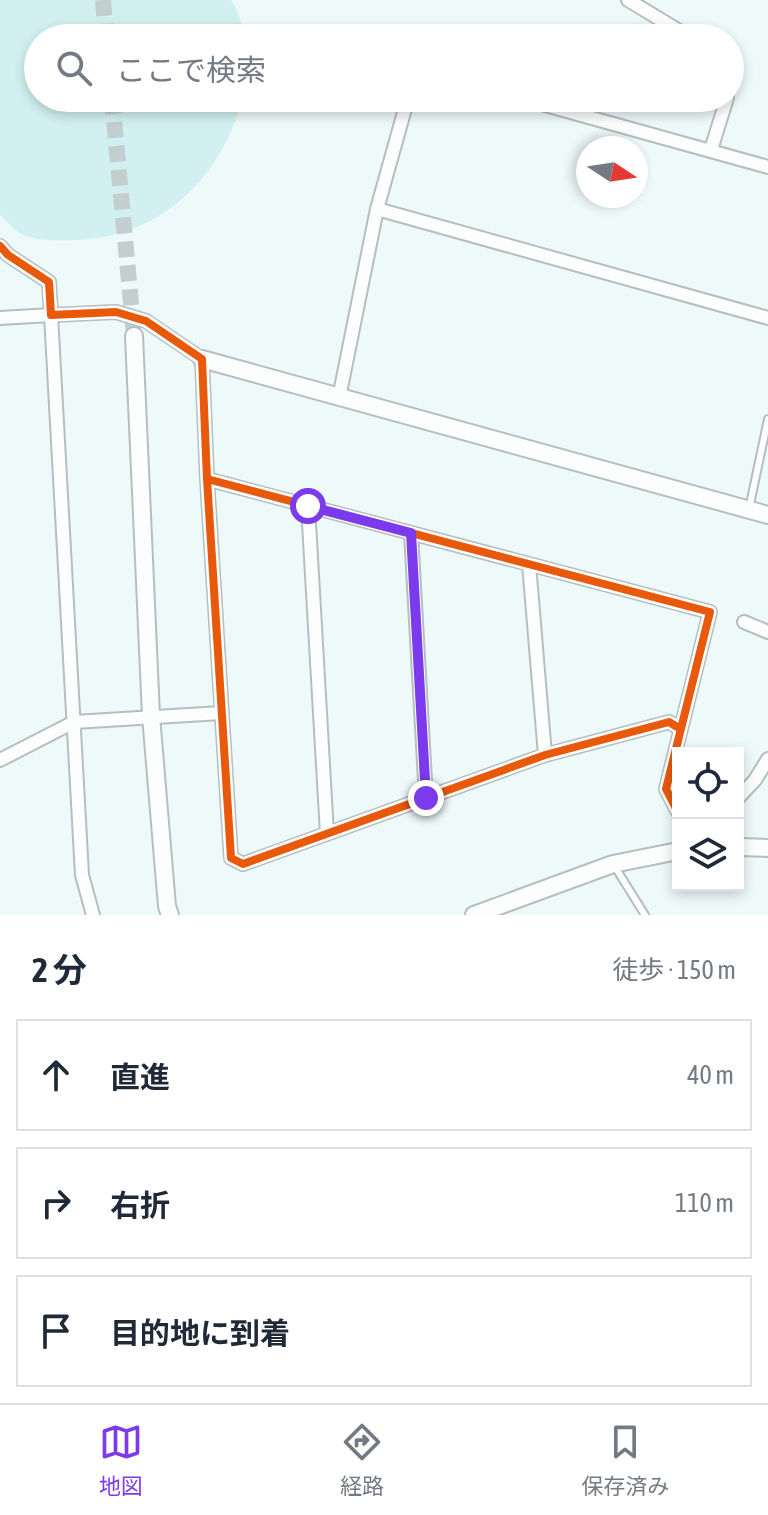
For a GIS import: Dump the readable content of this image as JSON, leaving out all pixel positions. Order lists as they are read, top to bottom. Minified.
{"north":"right","page":{"search":"ここで検索","heading":["2 分","徒歩 · 150 m"],"list":[["直進","40 m"],["右折","110 m"],"目的地に到着"],"nav":["地図","経路","保存済み"]}}
